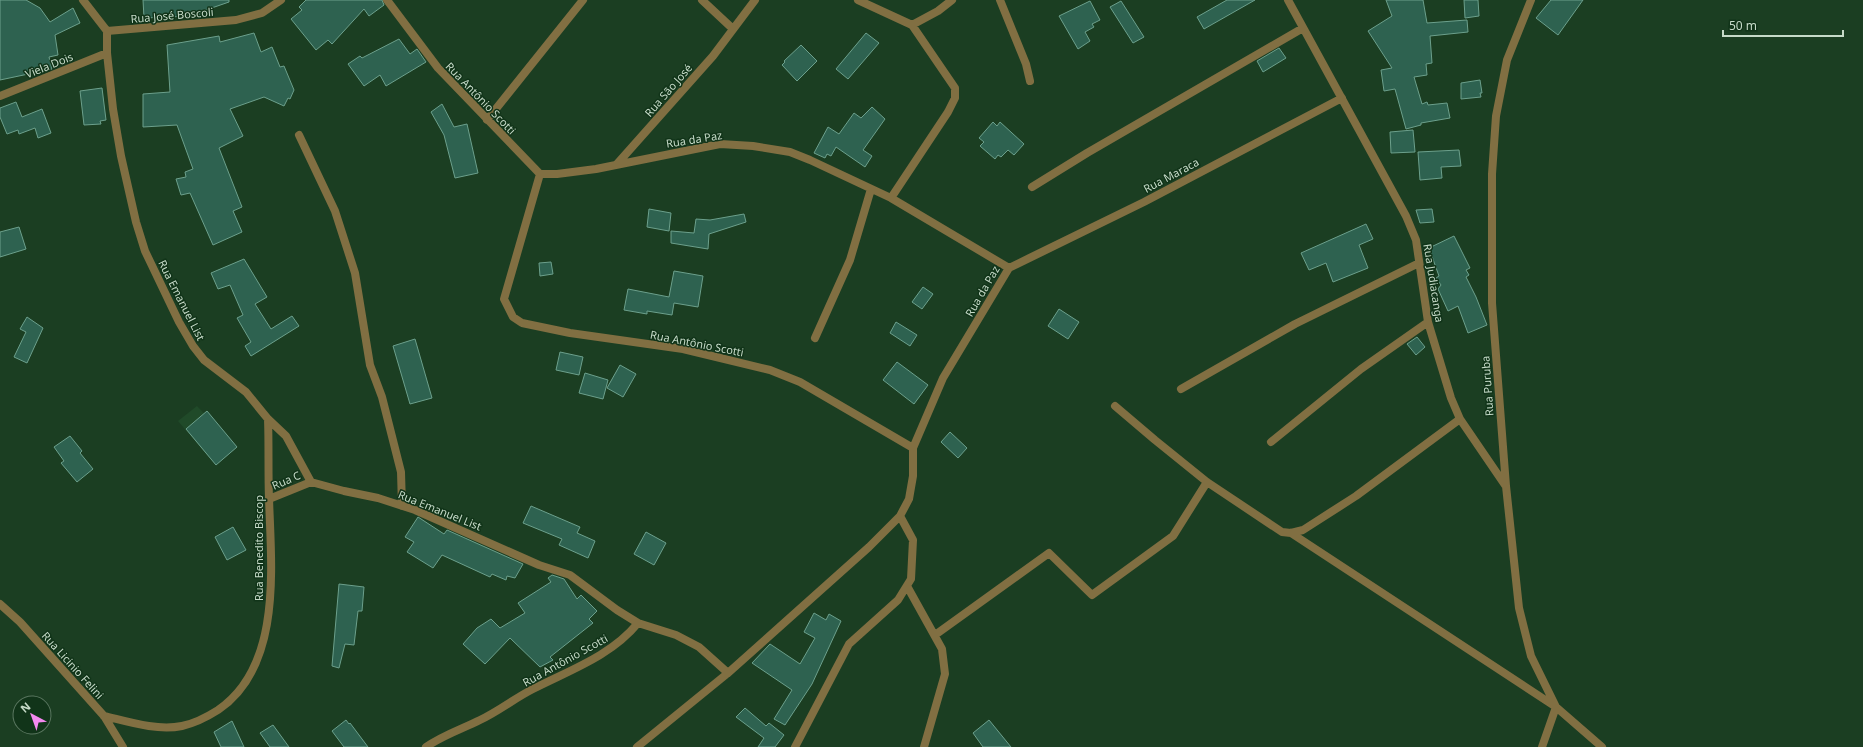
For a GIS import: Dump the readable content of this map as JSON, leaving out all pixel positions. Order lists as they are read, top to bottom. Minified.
{"streets":{"street":["Rua José Boscoli","Viela Dois","Rua São José","Rua Antônio Scotti","Rua da Paz","Rua Maraca","Rua Judiacanga","Rua Emanuel List","Rua Puruba","Rua C","Rua Benedito Biscop","Rua Licinio Felini"]},"crossings":[["Rua José Boscoli","Rua Emanuel List"],["Viela Dois","Rua Emanuel List"],["Rua São José","Rua da Paz"],["Rua Antônio Scotti","Rua da Paz"],["Rua Antônio Scotti","Rua Emanuel List"],["Rua da Paz","Rua Maraca"],["Rua Maraca","Rua Judiacanga"],["Rua Judiacanga","Rua Puruba"],["Rua Emanuel List","Rua C"],["Rua Emanuel List","Rua Benedito Biscop"],["Rua C","Rua Benedito Biscop"],["Rua Benedito Biscop","Rua Licinio Felini"]],"scale_bar":"50 m","north":"top left"}
